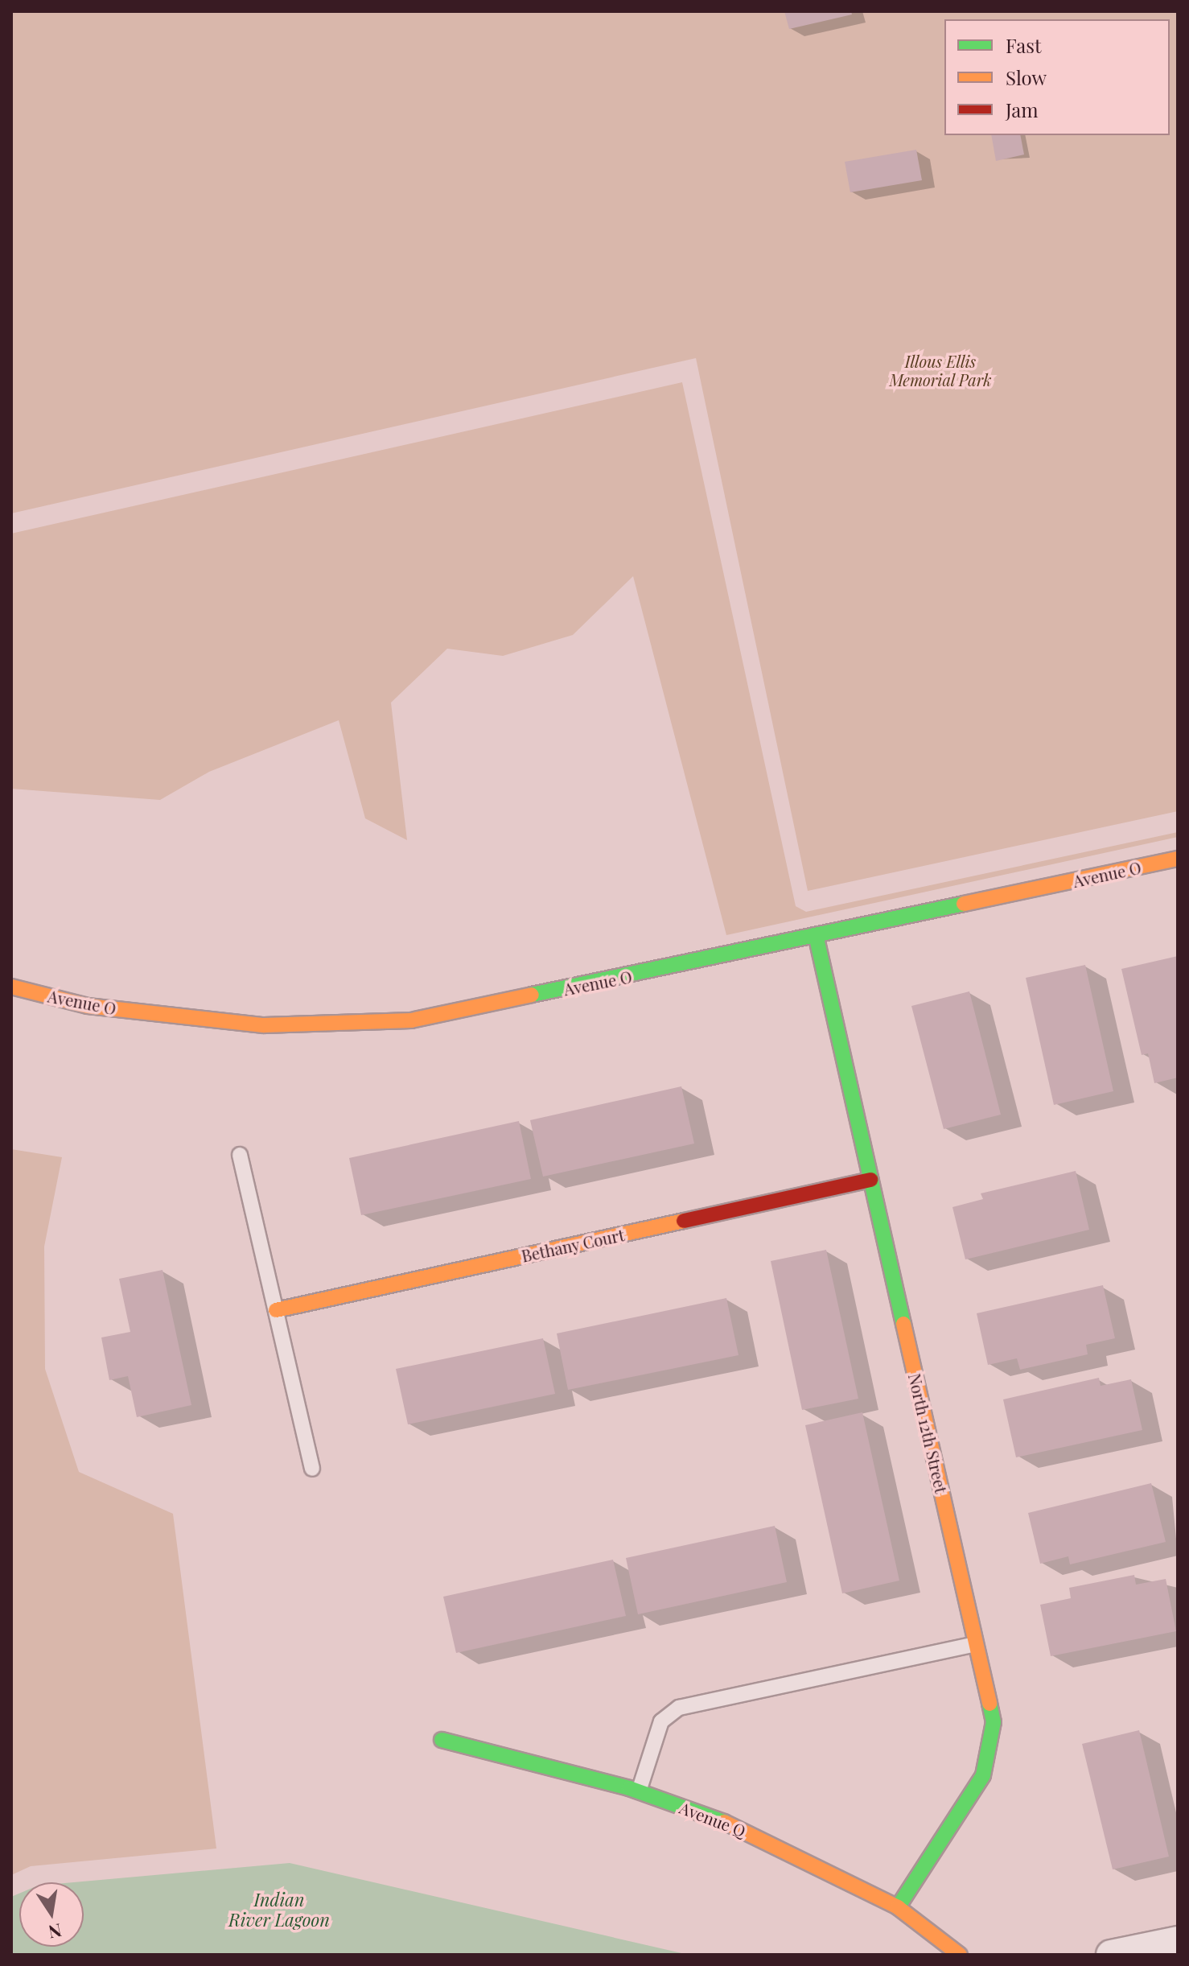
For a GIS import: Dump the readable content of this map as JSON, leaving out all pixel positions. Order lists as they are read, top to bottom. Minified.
{"streets":{"street":["Avenue O","Bethany Court","North 12th Street","Avenue Q"]},"crossings":[["Avenue O","North 12th Street"],["Bethany Court","North 12th Street"],["North 12th Street","Avenue Q"]],"water":["Indian River Lagoon"],"parks":["Illous Ellis Memorial Park"],"legend":["Fast","Slow","Jam"],"north":"bottom"}
